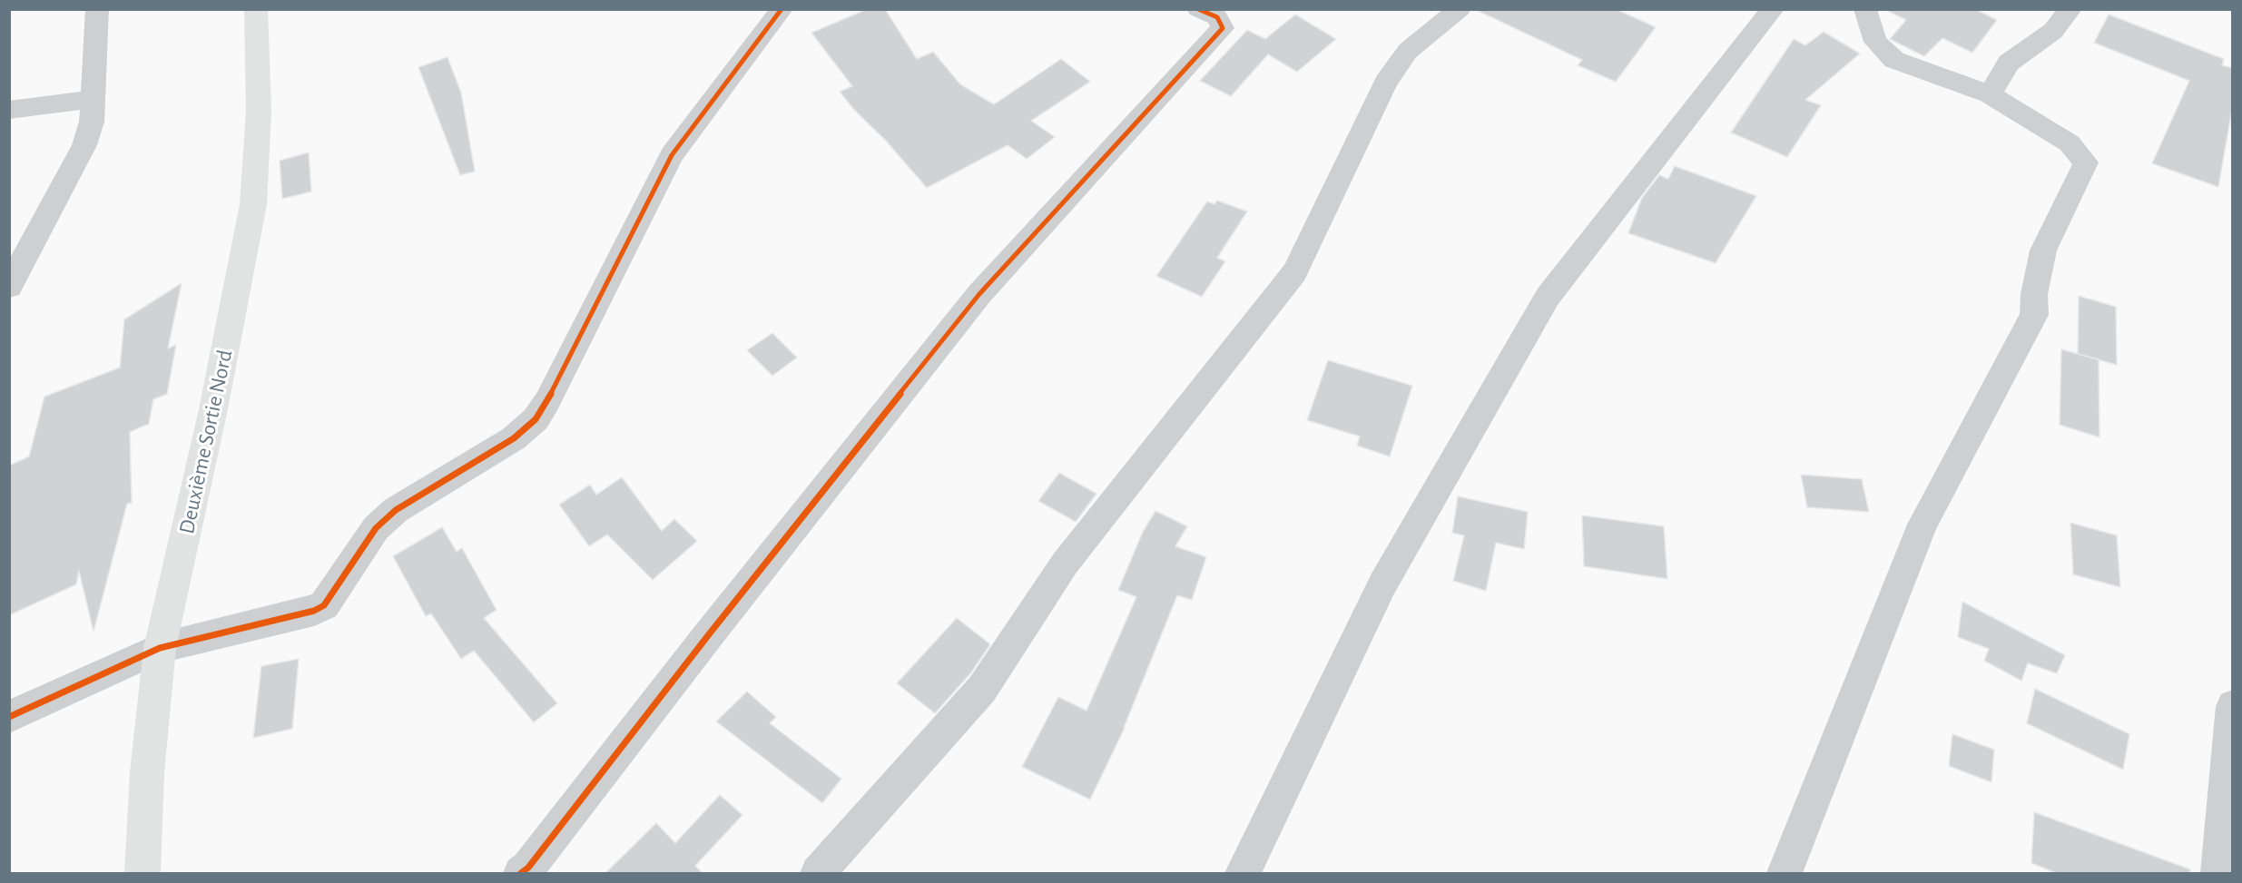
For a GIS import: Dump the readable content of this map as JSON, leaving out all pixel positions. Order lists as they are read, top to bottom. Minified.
{"streets":{"main road":["Deuxième Sortie Nord"]}}
